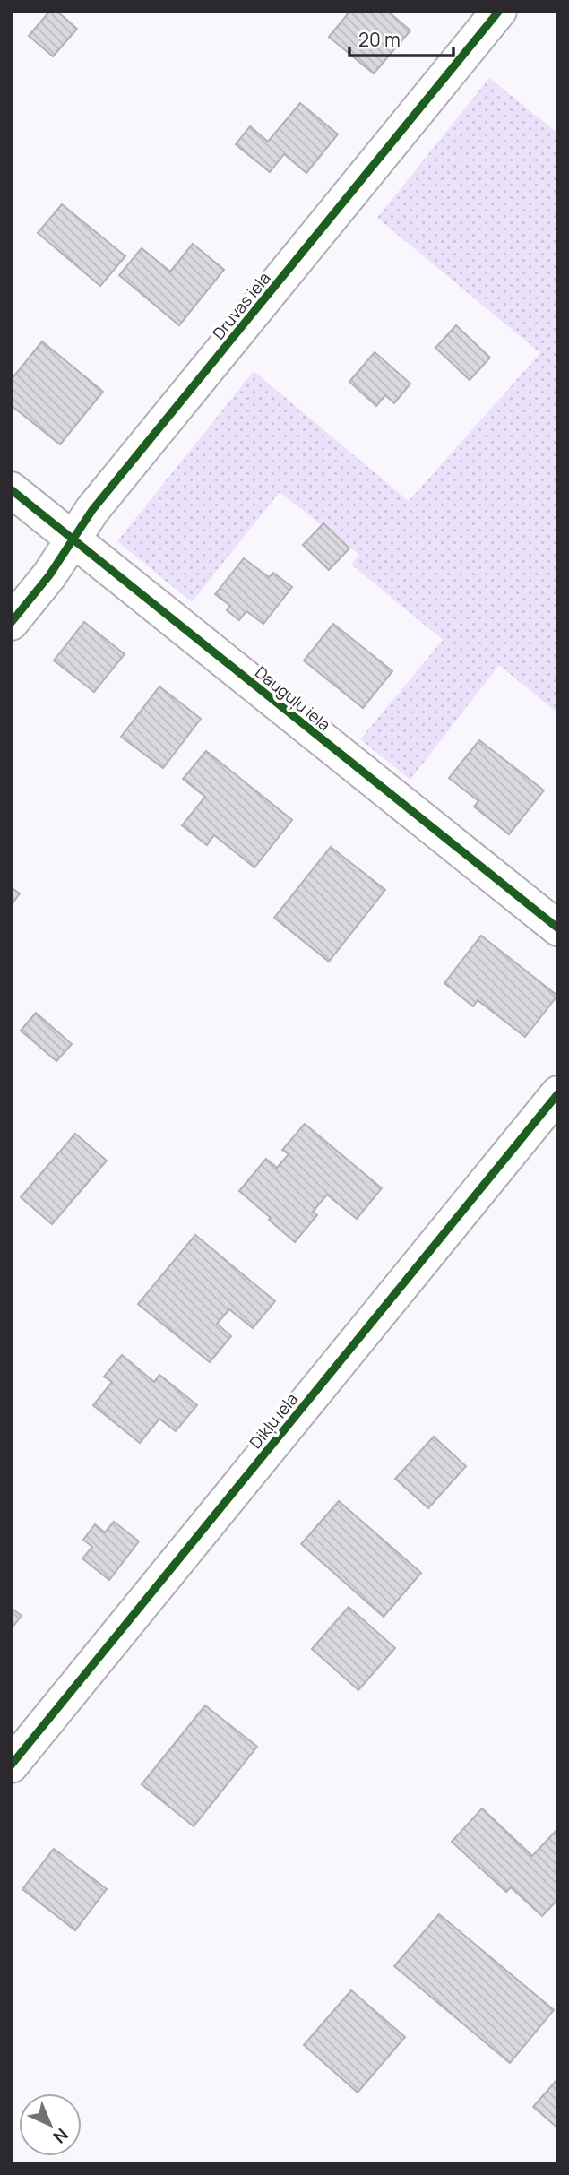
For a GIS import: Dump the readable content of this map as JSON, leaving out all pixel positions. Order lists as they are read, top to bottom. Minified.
{"streets":{"street":["Druvas iela","Dauguļu iela","Dikļu iela"]},"crossings":[["Druvas iela","Dauguļu iela"]],"scale_bar":"20 m","north":"bottom right"}
